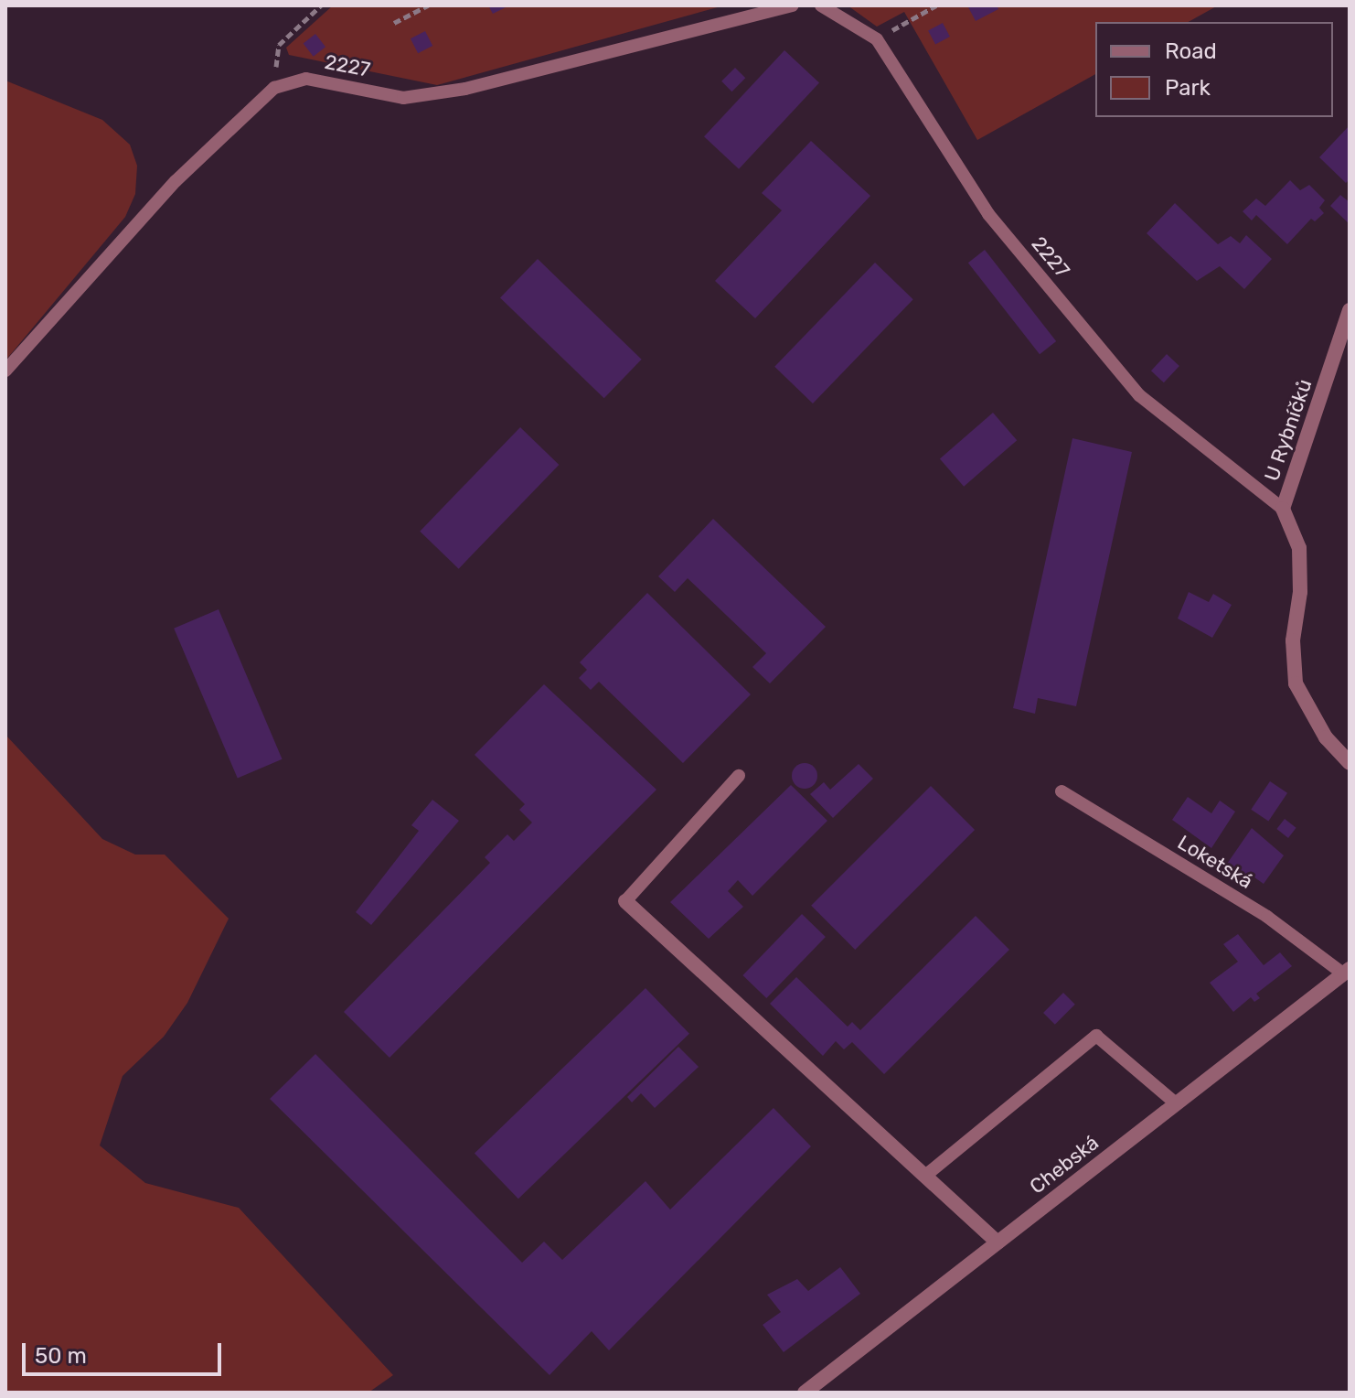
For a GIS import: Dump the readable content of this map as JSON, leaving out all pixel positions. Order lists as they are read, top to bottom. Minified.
{"streets":{"street":["U Rybníčků","Chebská"],"lane":["2227","Loketská"]},"crossings":[["2227","U Rybníčků"],["Loketská","Chebská"]],"legend":["Road","Park"],"scale_bar":"50 m"}
